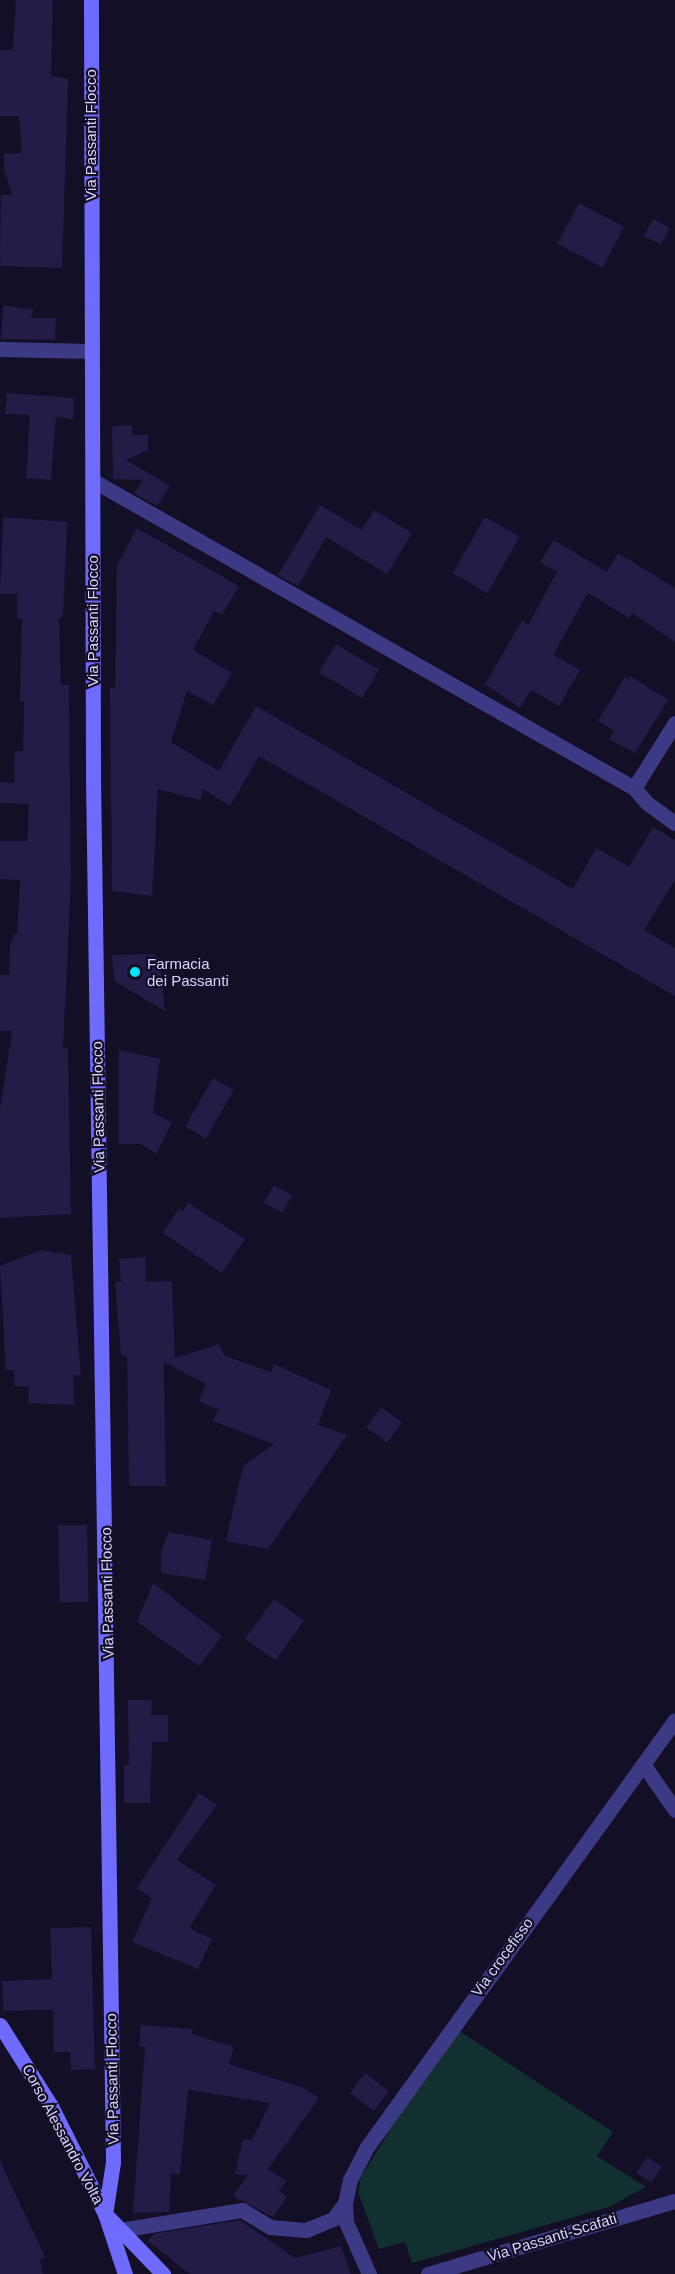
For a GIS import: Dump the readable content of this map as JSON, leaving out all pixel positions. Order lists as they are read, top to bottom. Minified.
{"streets":{"main road":["Via Passanti Flocco","Corso Alessandro Volta"],"street":["Via crocefisso","Via Passanti-Scafati"]},"crossings":[["Via Passanti Flocco","Corso Alessandro Volta"]],"places":["Farmacia dei Passanti"]}
